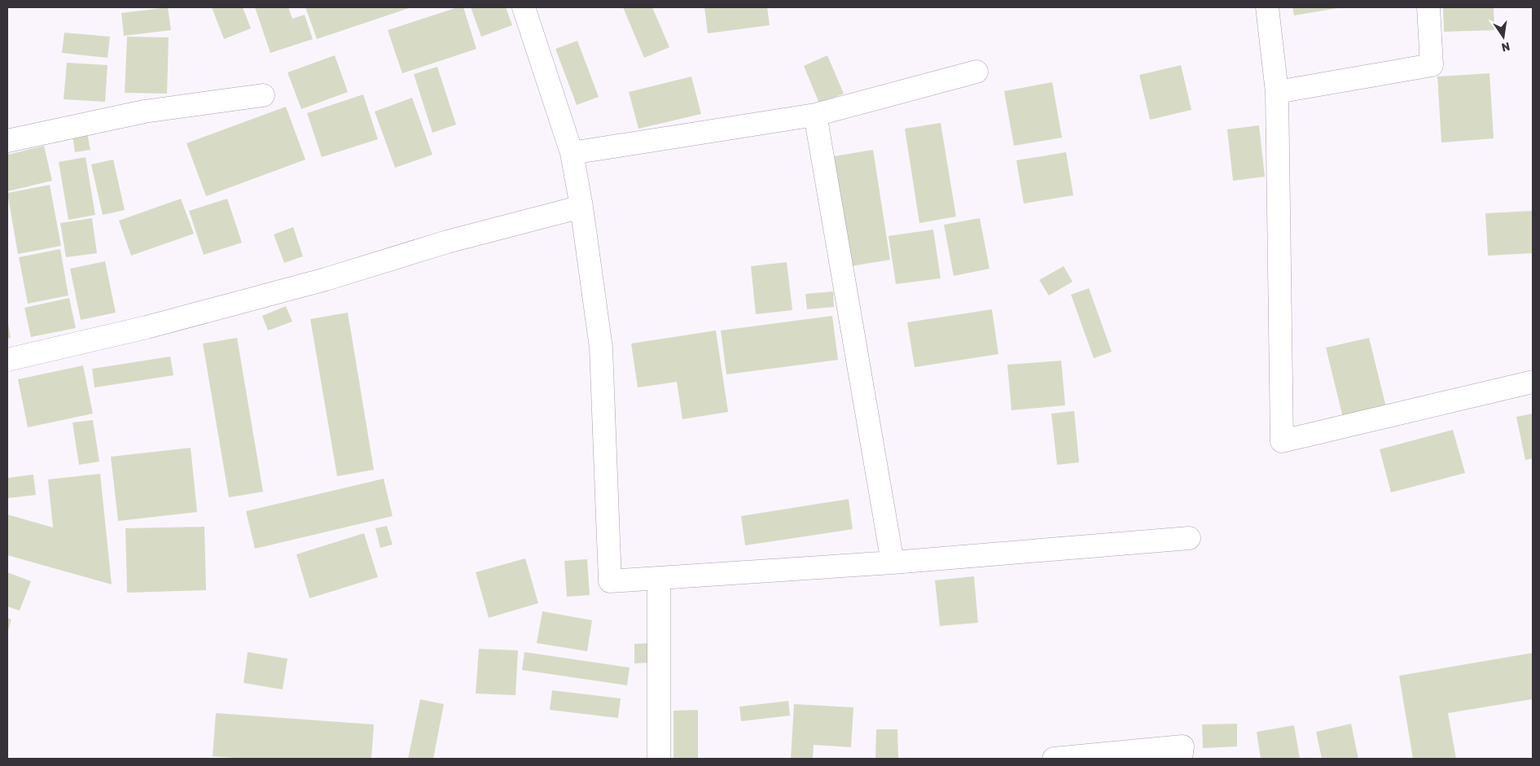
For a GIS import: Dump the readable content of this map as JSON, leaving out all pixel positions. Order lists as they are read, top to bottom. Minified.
{"north":"bottom"}
